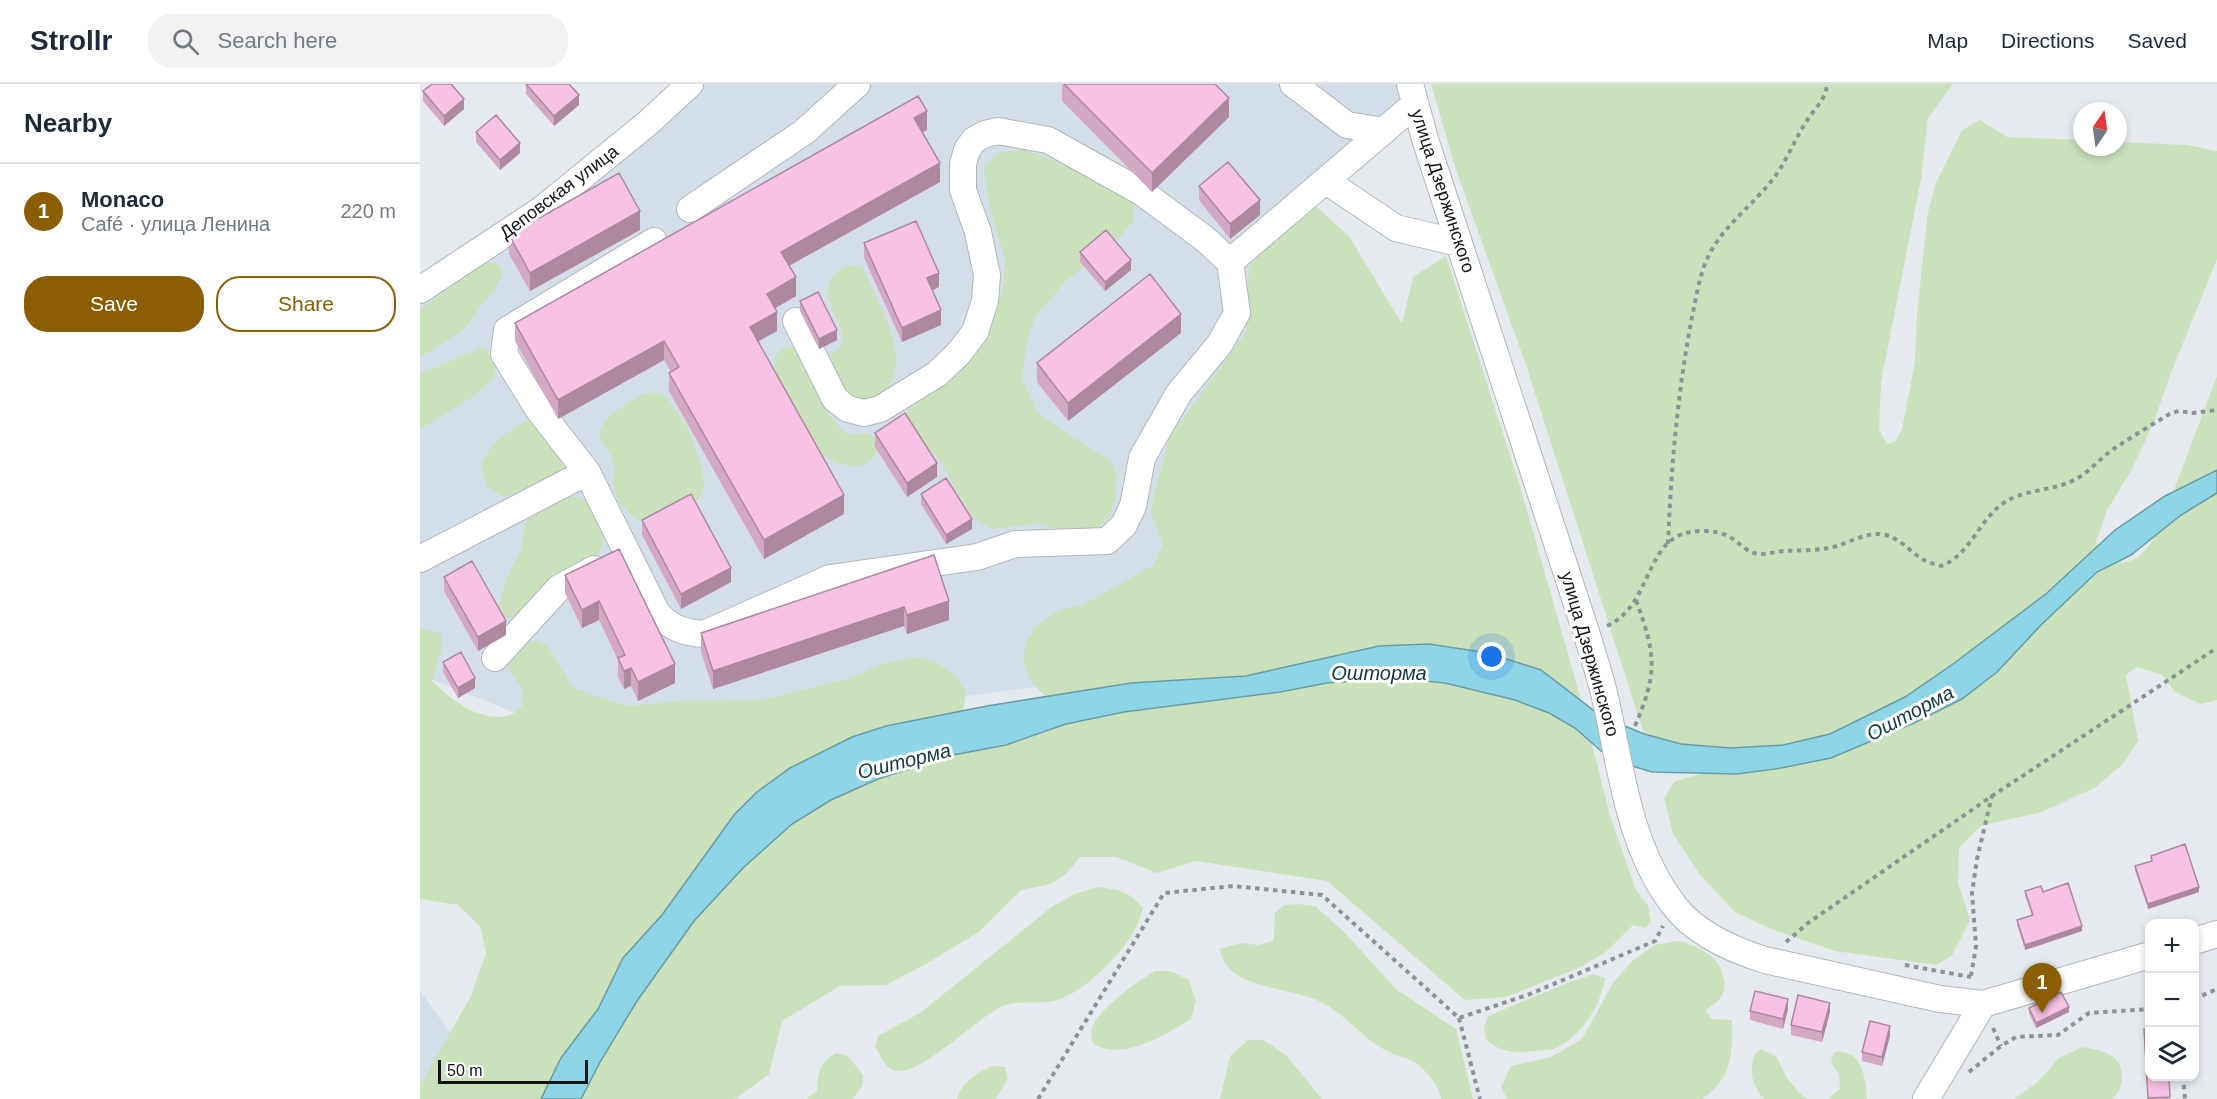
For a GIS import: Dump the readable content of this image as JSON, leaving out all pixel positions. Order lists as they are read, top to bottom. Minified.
{"streets":{"street":["улица Дзержинского","Деповская улица"]},"water":["Ошторма"],"scale_bar":"50 m","north":"top","page":{"header":"Strollr","search":"Search here","nav":["Map","Directions","Saved"],"heading":"Nearby","list":[{"mark":"1","name":"Monaco","note":"Café · улица Ленина","value":"220 m"}],"buttons":["Save","Share"],"map_buttons":["+","−"],"pins":"1","scale":"50 m"}}
